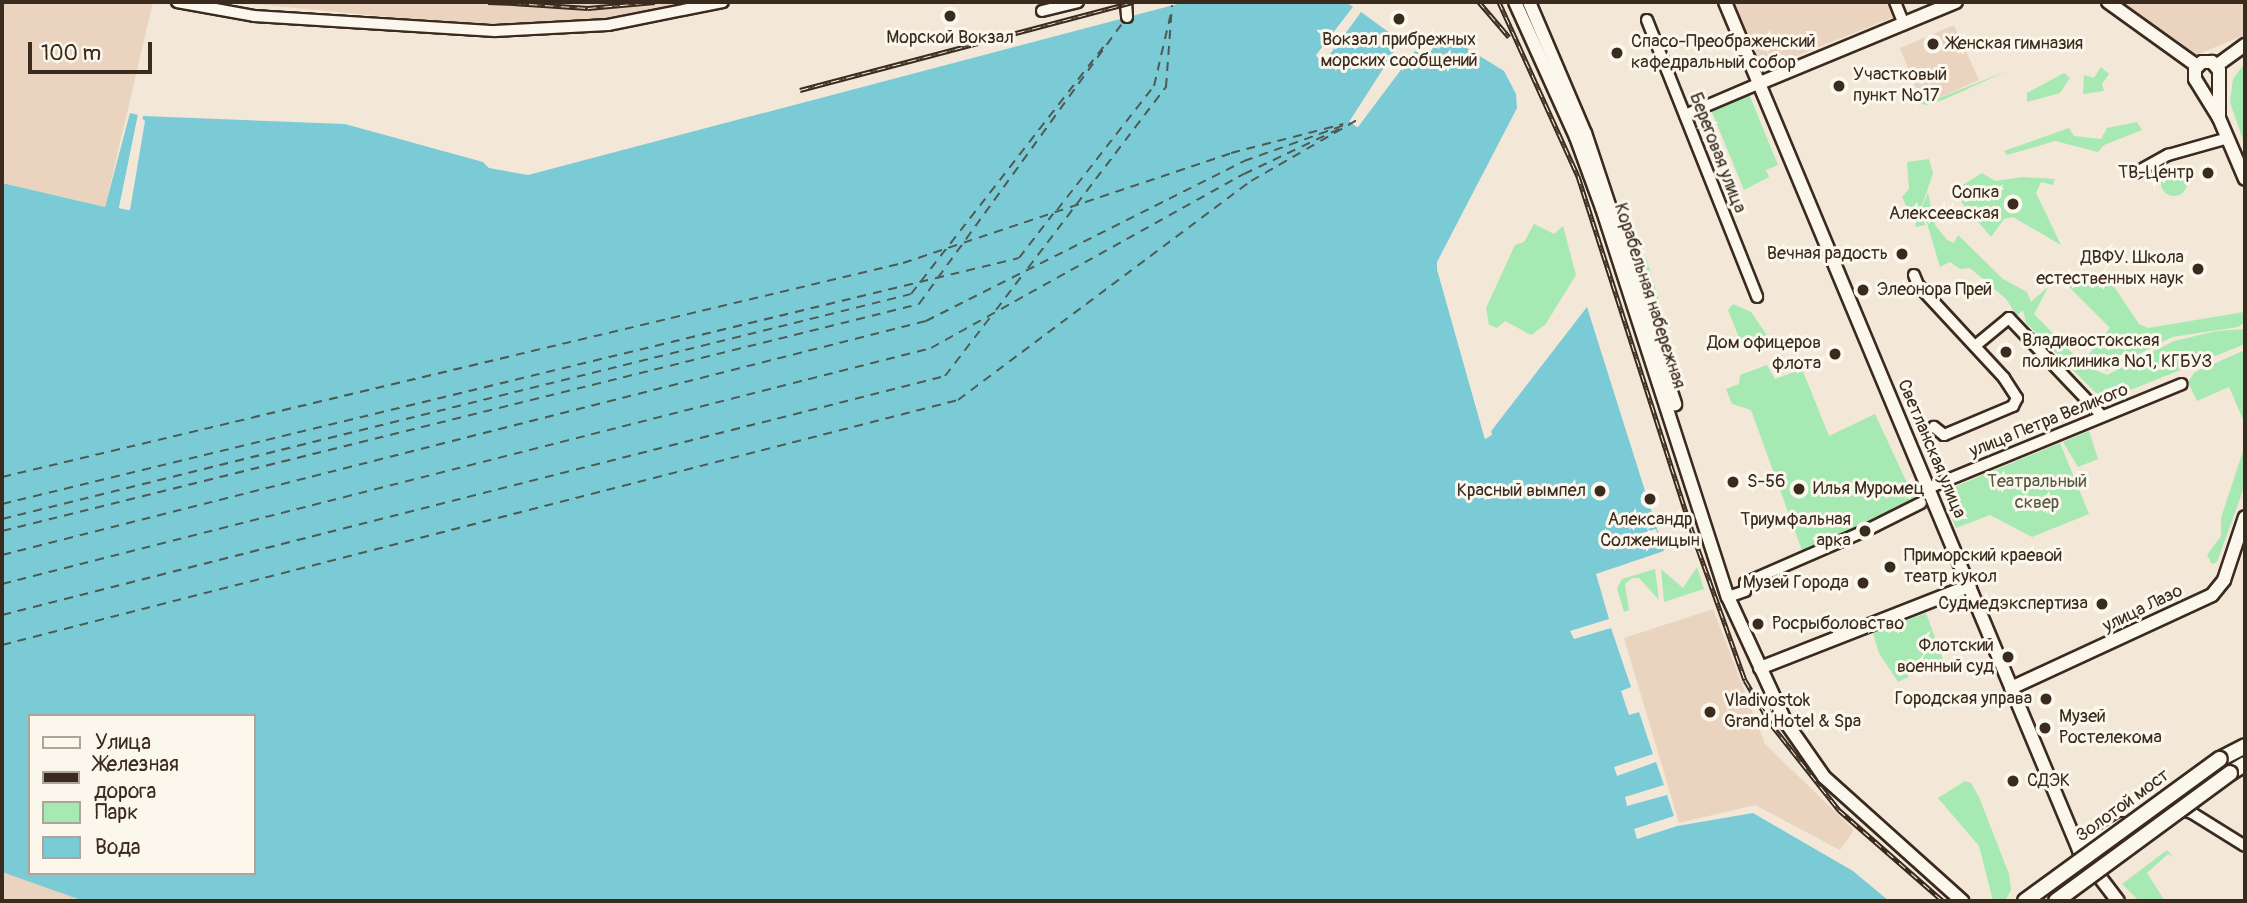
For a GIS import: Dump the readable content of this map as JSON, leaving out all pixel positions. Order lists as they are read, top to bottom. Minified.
{"streets":{"highway":["Золотой мост"],"main road":["Корабельная набережная","Светланская улица","улица Лазо"],"street":["Береговая улица","улица Петра Великого"]},"crossings":[["улица Петра Великого","Светланская улица"],["Светланская улица","улица Лазо"]],"parks":["Театральный сквер"],"places":["Морской Вокзал","Вокзал прибрежных морских сообщений","Женская гимназия","Спасо-Преображенский кафедральный собор","Участковый пункт №17","ТВ-Центр","Сопка Алексеевская","Вечная радость","ДВФУ. Школа естественных наук","Элеонора Прей","Владивостокская поликлиника №1, КГБУЗ","Дом офицеров флота","S-56","Илья Муромец","Красный вымпел","Александр Солженицын","Триумфальная арка","Приморский краевой театр кукол","Музей Города","Судмедэкспертиза","Росрыболовство","Флотский военный суд","Городская управа","Vladivostok Grand Hotel & Spa","Музей Ростелекома","СДЭК"],"legend":["Улица","Железная дорога","Парк","Вода"],"scale_bar":"100 m"}
